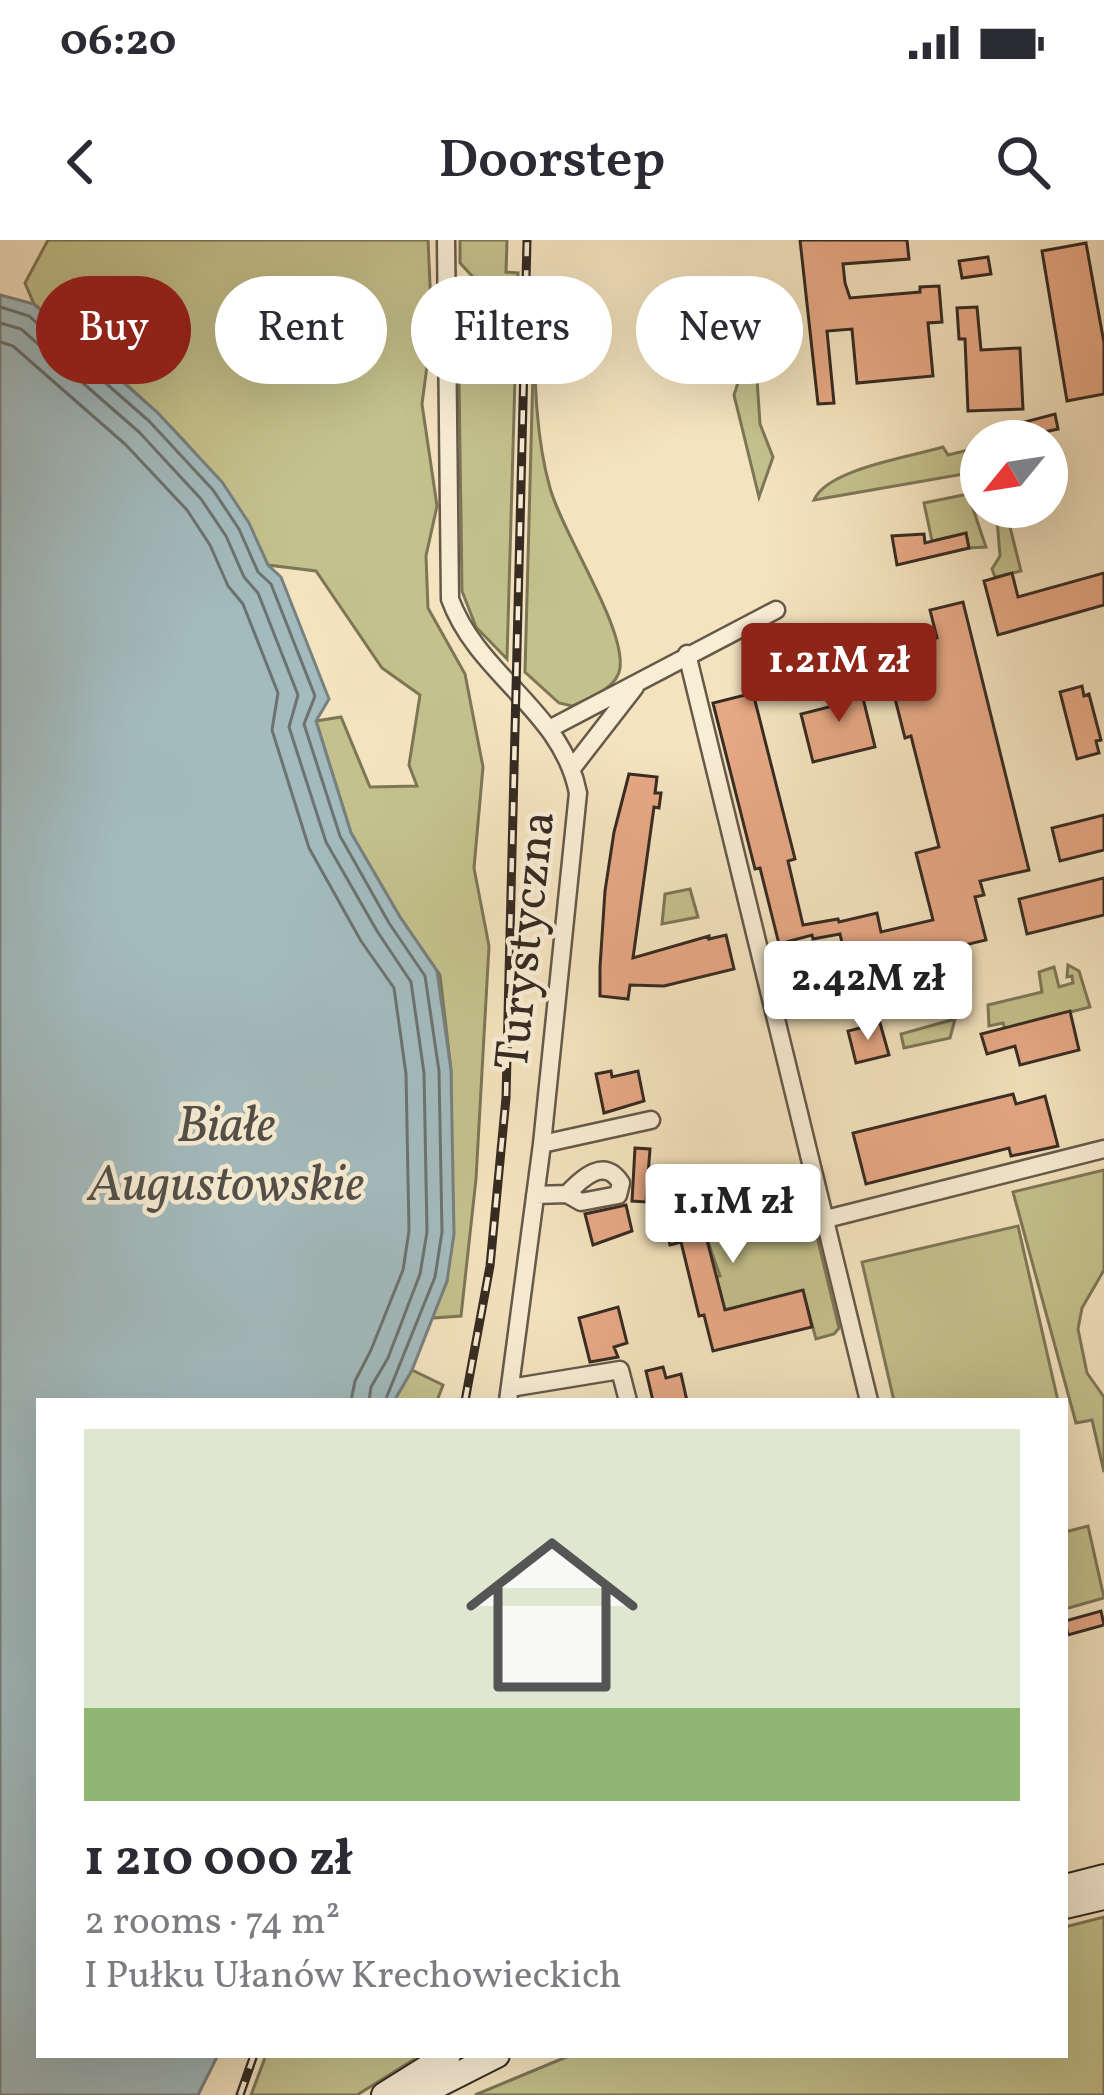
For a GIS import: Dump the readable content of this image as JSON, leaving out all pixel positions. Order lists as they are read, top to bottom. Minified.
{"streets":{"street":["Turystyczna"]},"water":["Białe Augustowskie"],"north":"bottom left","page":{"status":"06:20","header":"Doorstep","chip":["Buy","Rent","Filters","New"],"price":["1.21M zł","2.42M zł","1.1M zł"],"list":[{"name":"1 210 000 zł","note":"2 rooms · 74 m² · I Pułku Ułanów Krechowieckich"}]}}
